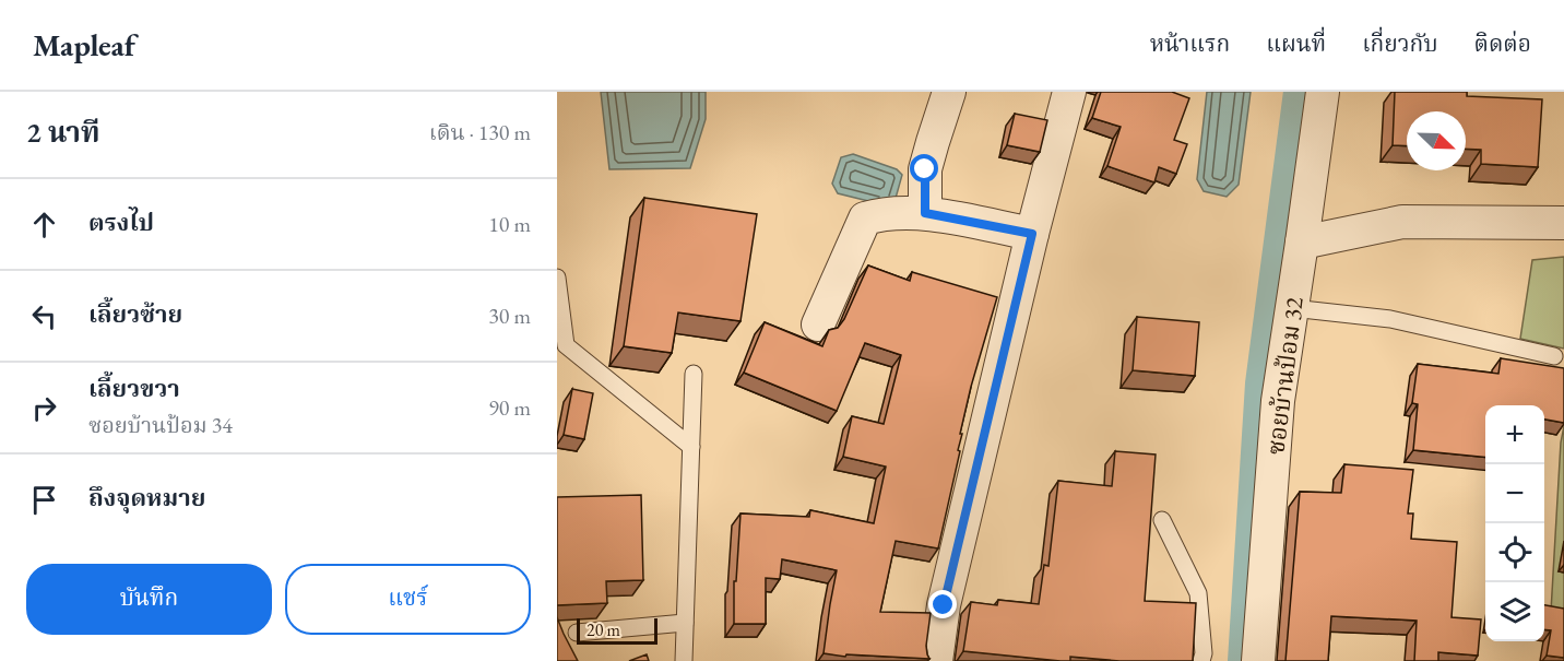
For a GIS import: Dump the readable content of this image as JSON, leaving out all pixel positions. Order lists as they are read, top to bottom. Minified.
{"streets":{"street":["ซอยบ้านป้อม 32"]},"scale_bar":"20 m","north":"bottom right","page":{"header":"Mapleaf","nav":["หน้าแรก","แผนที่","เกี่ยวกับ","ติดต่อ"],"heading":["2 นาที","เดิน · 130 m"],"list":[["ตรงไป","10 m"],["เลี้ยวซ้าย","30 m"],["เลี้ยวขวา","ซอยบ้านป้อม 34","90 m"],"ถึงจุดหมาย"],"map_buttons":["+","−"],"buttons":["บันทึก","แชร์"],"scale":"20 m"}}
